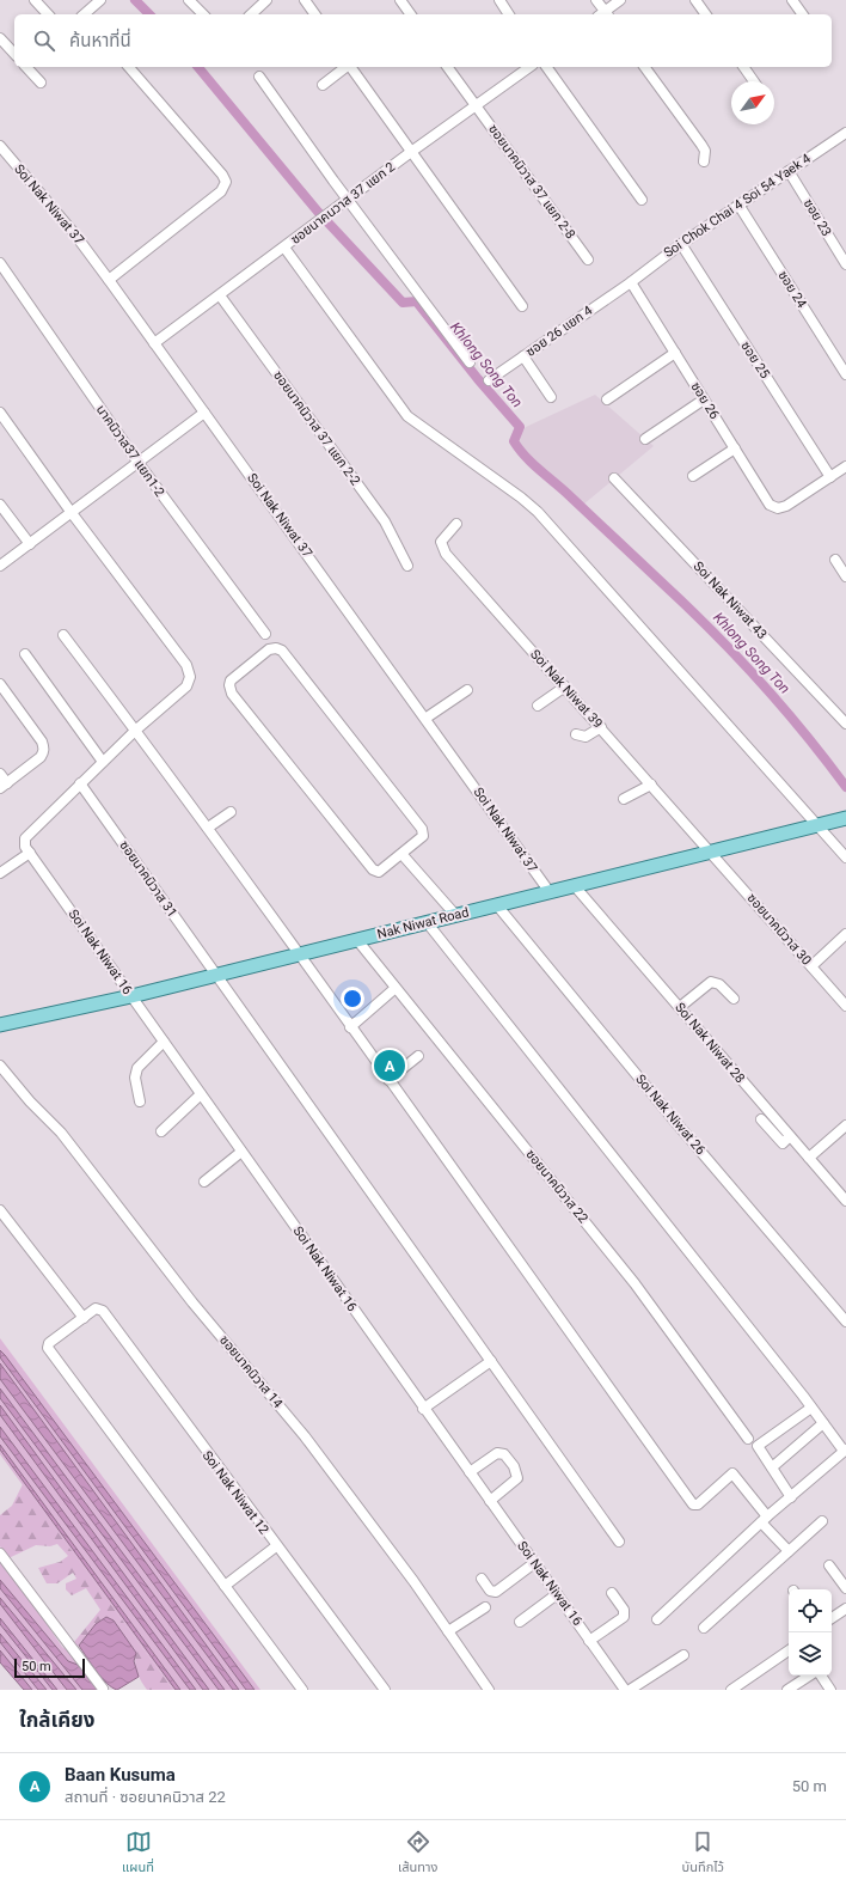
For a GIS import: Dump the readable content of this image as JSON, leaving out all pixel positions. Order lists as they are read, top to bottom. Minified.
{"streets":{"main road":["Nak Niwat Road"],"street":["ซอยนาคนิวาส 37 แยก 2-8","ซอยนาคนวาส 37 แยก 2","Soi Nak Niwat 37","Soi Chok Chai 4 Soi 54 Yaek 4","ซอย 23","ซอย 24","ซอย 26 แยก 4","ซอย 25","ซอย 26","ซอยนาคนิวาส 37 แยก 2-2","นาคนิวาส37 แยก1-2","Soi Nak Niwat 43","Soi Nak Niwat 39","ซอยนาคนิวาส 31","ซอยนาคนิวาส 30","Soi Nak Niwat 16","Soi Nak Niwat 28","Soi Nak Niwat 26","ซอยนาคนิวาส 22","ซอยนาคนิวาส 14","Soi Nak Niwat 12"]},"crossings":[["ซอยนาคนิวาส 37 แยก 2-8","ซอยนาคนวาส 37 แยก 2"],["ซอยนาคนวาส 37 แยก 2","Soi Nak Niwat 37"],["ซอยนาคนวาส 37 แยก 2","ซอยนาคนิวาส 37 แยก 2-2"],["Soi Nak Niwat 37","Nak Niwat Road"],["Soi Chok Chai 4 Soi 54 Yaek 4","ซอย 23"],["Soi Chok Chai 4 Soi 54 Yaek 4","ซอย 24"],["Soi Chok Chai 4 Soi 54 Yaek 4","ซอย 26 แยก 4"],["Soi Chok Chai 4 Soi 54 Yaek 4","ซอย 25"],["Soi Chok Chai 4 Soi 54 Yaek 4","ซอย 26"],["ซอย 26 แยก 4","ซอย 26"],["ซอย 25","ซอย 26"],["Soi Nak Niwat 39","Nak Niwat Road"],["Soi Nak Niwat 39","ซอยนาคนิวาส 30"],["ซอยนาคนิวาส 31","Nak Niwat Road"],["Nak Niwat Road","ซอยนาคนิวาส 30"],["Nak Niwat Road","Soi Nak Niwat 16"],["Nak Niwat Road","Soi Nak Niwat 28"],["Nak Niwat Road","Soi Nak Niwat 26"],["Nak Niwat Road","ซอยนาคนิวาส 22"]],"water":["Khlong Song Ton"],"scale_bar":"50 m","north":"top right","page":{"search":"ค้นหาที่นี่","pins":"A","scale":"50 m","heading":"ใกล้เคียง","list":[{"mark":"A","name":"Baan Kusuma","note":"สถานที่ · ซอยนาคนิวาส 22","value":"50 m"}],"nav":["แผนที่","เส้นทาง","บันทึกไว้"]}}
